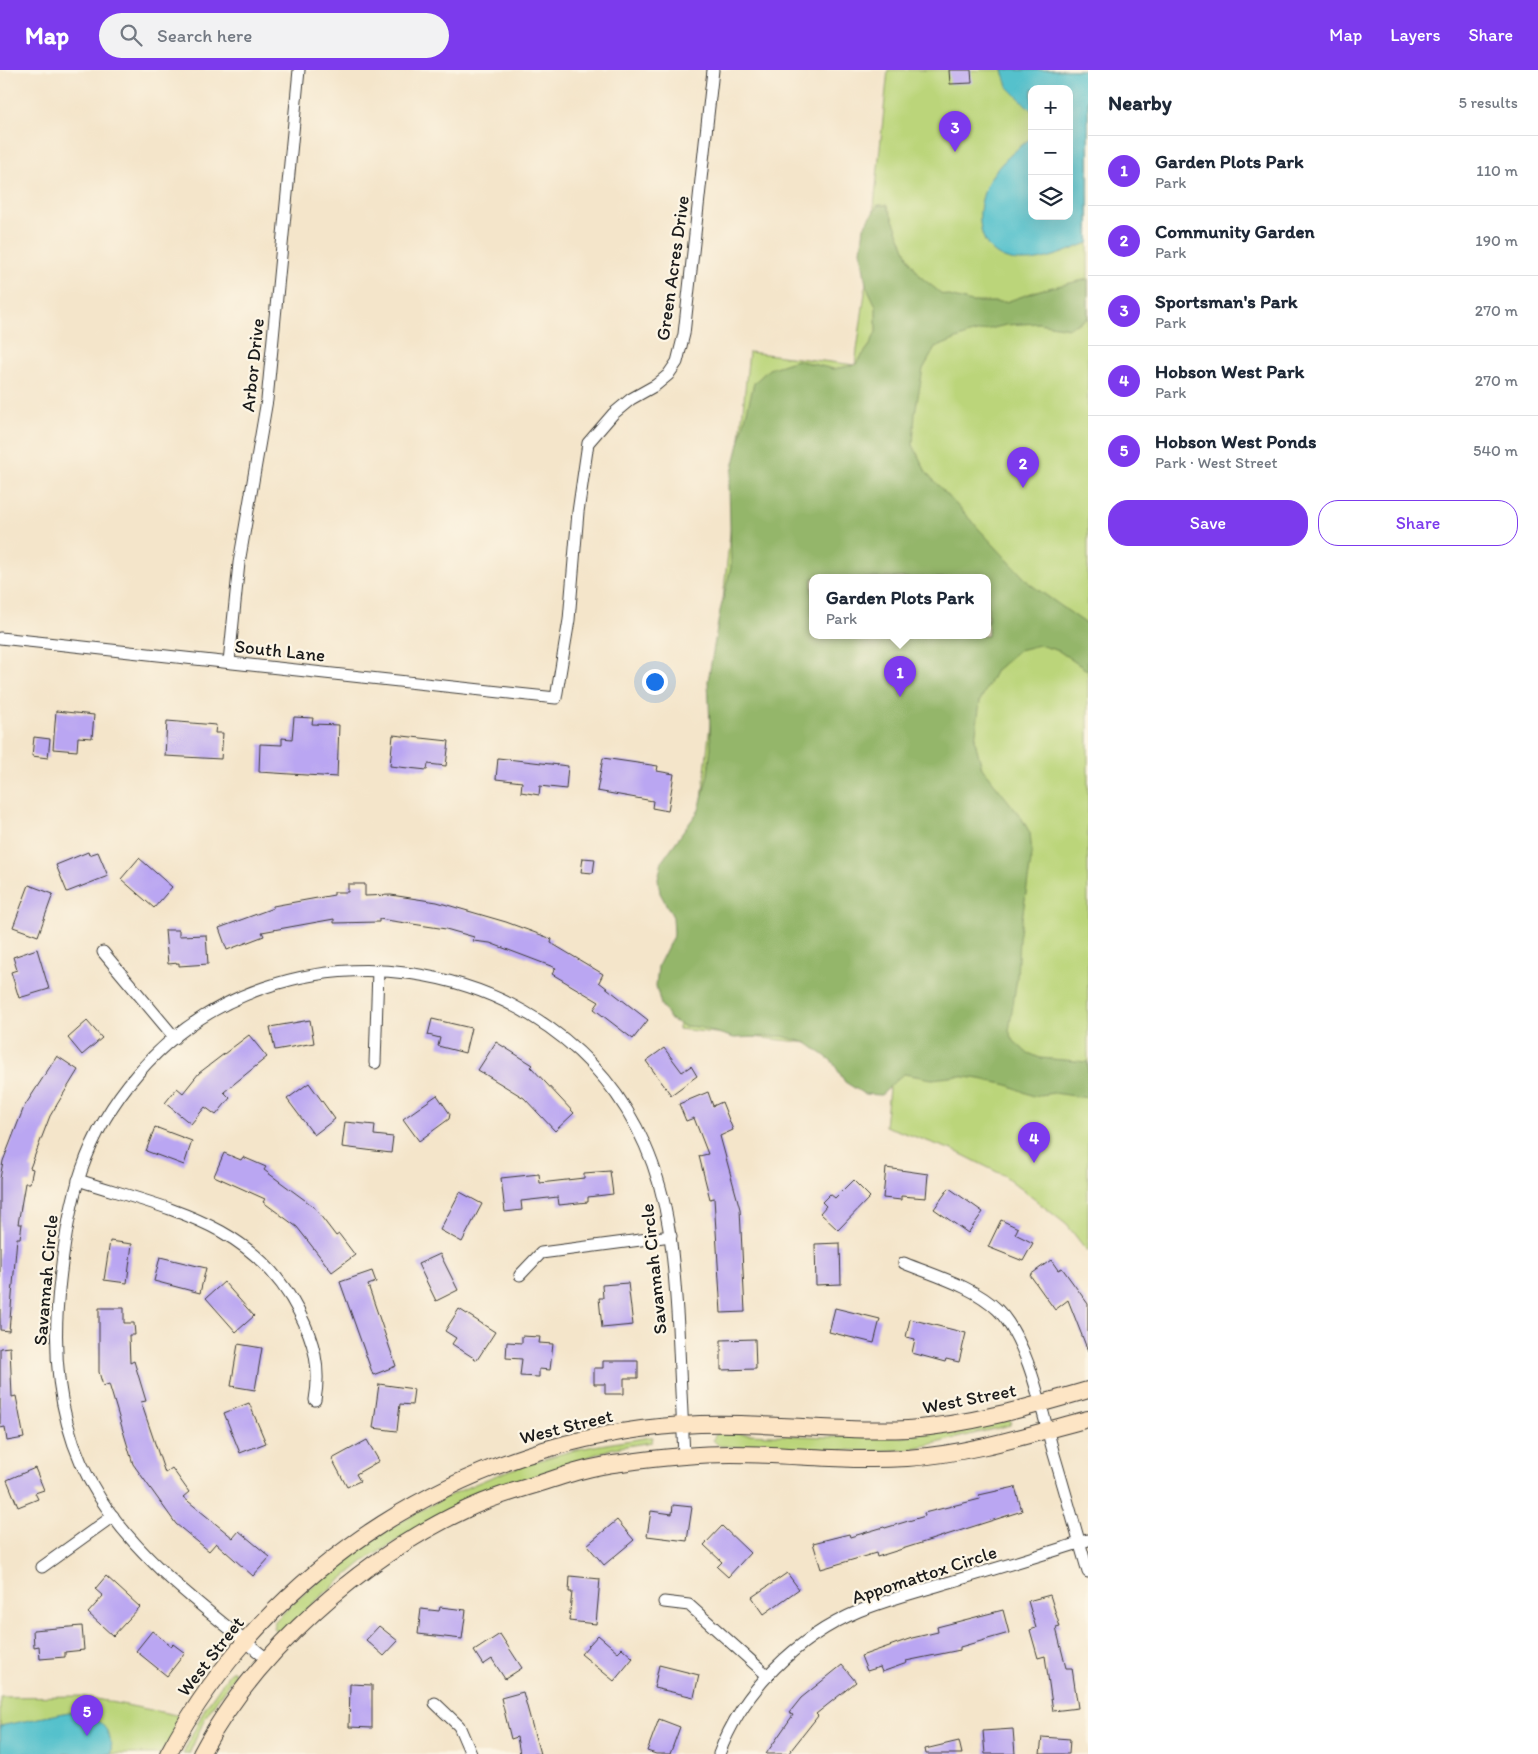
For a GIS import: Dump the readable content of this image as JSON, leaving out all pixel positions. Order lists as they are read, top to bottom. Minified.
{"streets":{"street":["Green Acres Drive","Arbor Drive","South Lane","Savannah Circle","West Street","Appomattox Circle"]},"crossings":[["Green Acres Drive","South Lane"],["Arbor Drive","South Lane"],["Savannah Circle","West Street"]],"page":{"header":"Map","search":"Search here","nav":["Map","Layers","Share"],"heading":["Nearby","5 results"],"map_buttons":["+","−"],"pins":["3","2","1","4","5"],"list":[{"mark":"1","name":"Garden Plots Park","note":"Park","value":"110 m"},{"mark":"2","name":"Community Garden","note":"Park","value":"190 m"},{"mark":"3","name":"Sportsman's Park","note":"Park","value":"270 m"},{"mark":"4","name":"Hobson West Park","note":"Park","value":"270 m"},{"mark":"5","name":"Hobson West Ponds","note":"Park · West Street","value":"540 m"}],"buttons":["Save","Share"],"popup":["Garden Plots Park","Park"]}}
